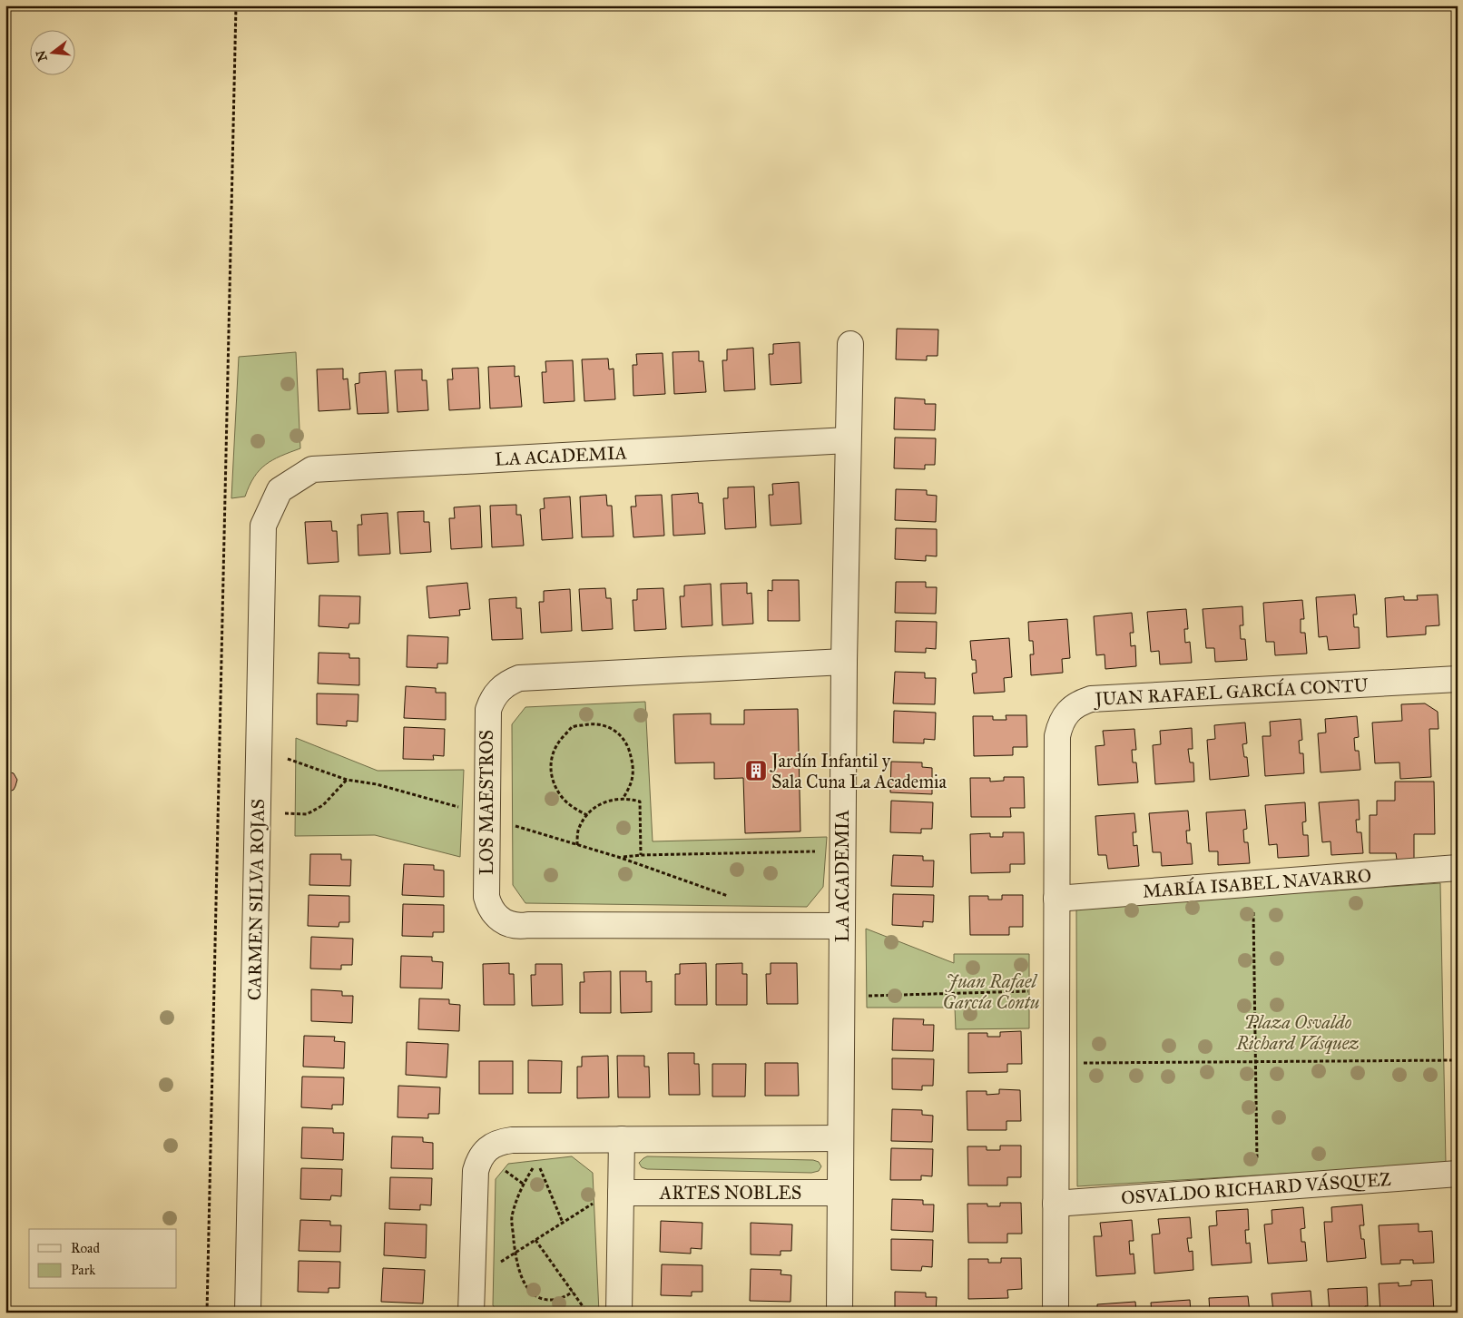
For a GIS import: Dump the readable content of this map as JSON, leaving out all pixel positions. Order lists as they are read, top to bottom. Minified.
{"streets":{"street":["LA ACADEMIA","JUAN RAFAEL GARCÍA CONTU","LOS MAESTROS","MARÍA ISABEL NAVARRO","CARMEN SILVA ROJAS","OSVALDO RICHARD VÁSQUEZ","ARTES NOBLES"]},"crossings":[["LA ACADEMIA","LOS MAESTROS"],["LA ACADEMIA","CARMEN SILVA ROJAS"],["LA ACADEMIA","ARTES NOBLES"],["JUAN RAFAEL GARCÍA CONTU","MARÍA ISABEL NAVARRO"],["JUAN RAFAEL GARCÍA CONTU","OSVALDO RICHARD VÁSQUEZ"]],"parks":["Juan Rafael García Contu","Plaza Osvaldo Richard Vásquez"],"places":{"building":["Jardín Infantil y Sala Cuna La Academia"]},"legend":["Road","Park"],"north":"left"}
